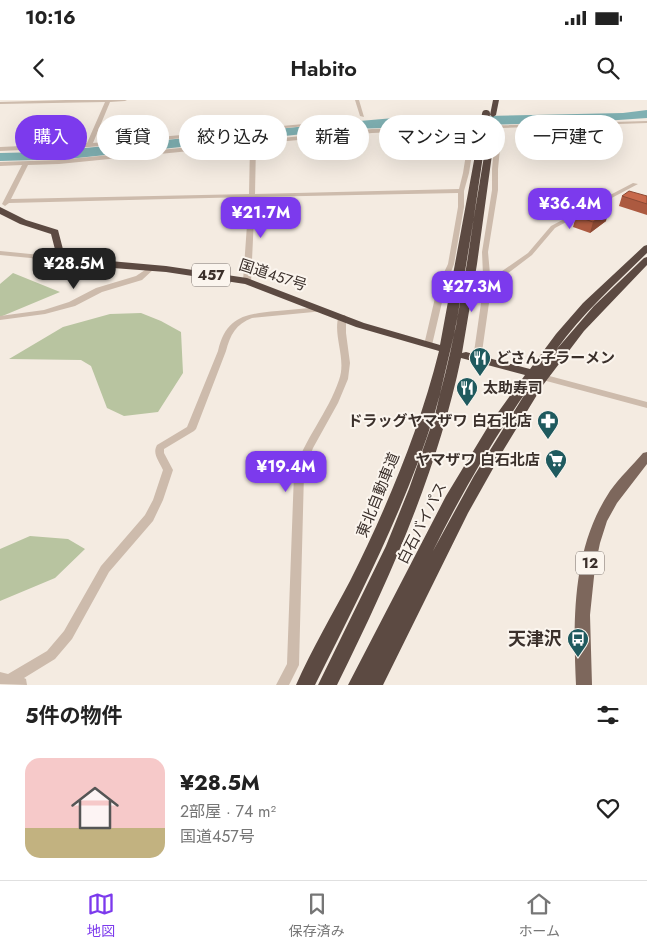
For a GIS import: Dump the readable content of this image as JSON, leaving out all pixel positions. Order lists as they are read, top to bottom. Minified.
{"streets":{"highway":["457","国道457号","東北自動車道","白石バイパス"],"main road":["12"]},"places":{"restaurant":["どさん子ラーメン","太助寿司"],"pharmacy":["ドラッグヤマザワ 白石北店"],"supermarket":["ヤマザワ 白石北店"],"bus stop":["天津沢"]},"page":{"status":"10:16","header":"Habito","chip":["購入","賃貸","絞り込み","新着","マンション","一戸建て"],"price":["¥36.4M","¥21.7M","¥28.5M","¥27.3M","¥19.4M"],"heading":"5件の物件","list":[{"name":"¥28.5M","note":"2部屋 · 74 m² · 国道457号"}],"tabs":["地図","保存済み","ホーム"]}}
